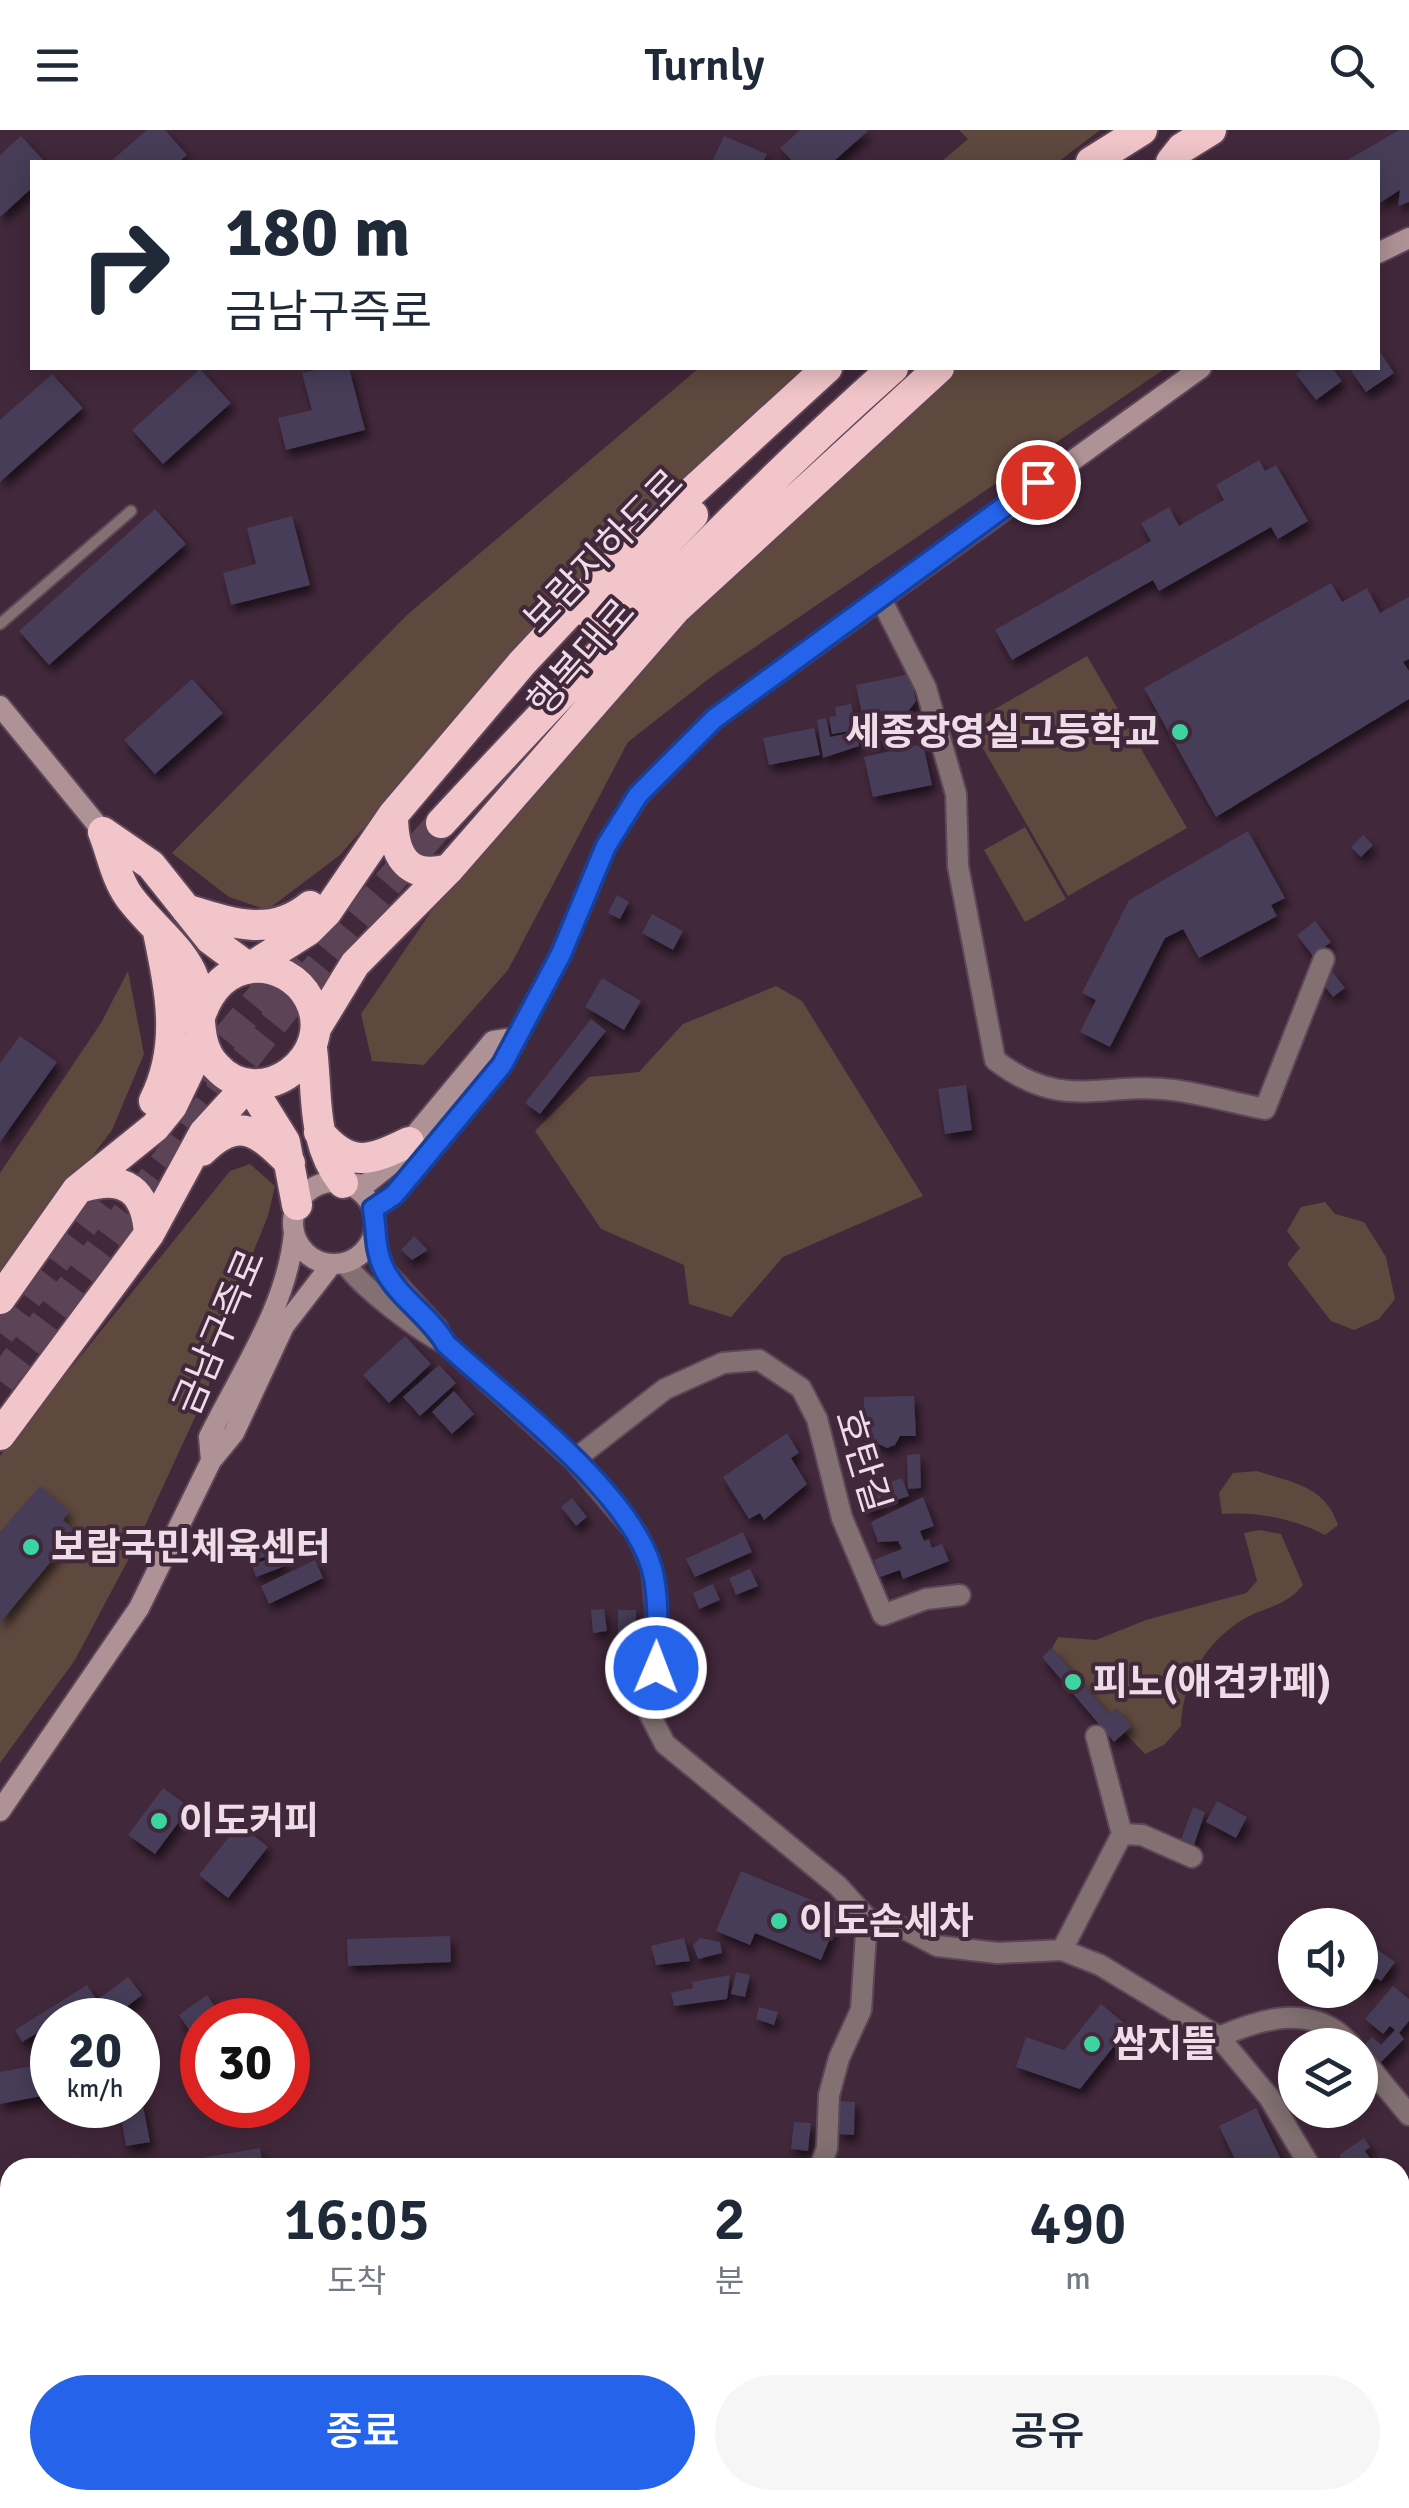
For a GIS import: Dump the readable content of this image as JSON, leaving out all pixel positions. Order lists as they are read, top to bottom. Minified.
{"streets":{"highway":["보람지하도로","행복대로"],"main road":["금남구즉로"],"street":["호탄길"]},"places":["세종장영실고등학교","보람국민체육센터","피노(애견카페)","이도커피","이도손세차","쌈지뜰"],"page":{"header":"Turnly","turn":["180 m","금남구즉로"],"speed":"20 km/h","limit":"30","eta":["16:05","도착","2","분","490","m"],"buttons":["종료","공유"]}}
